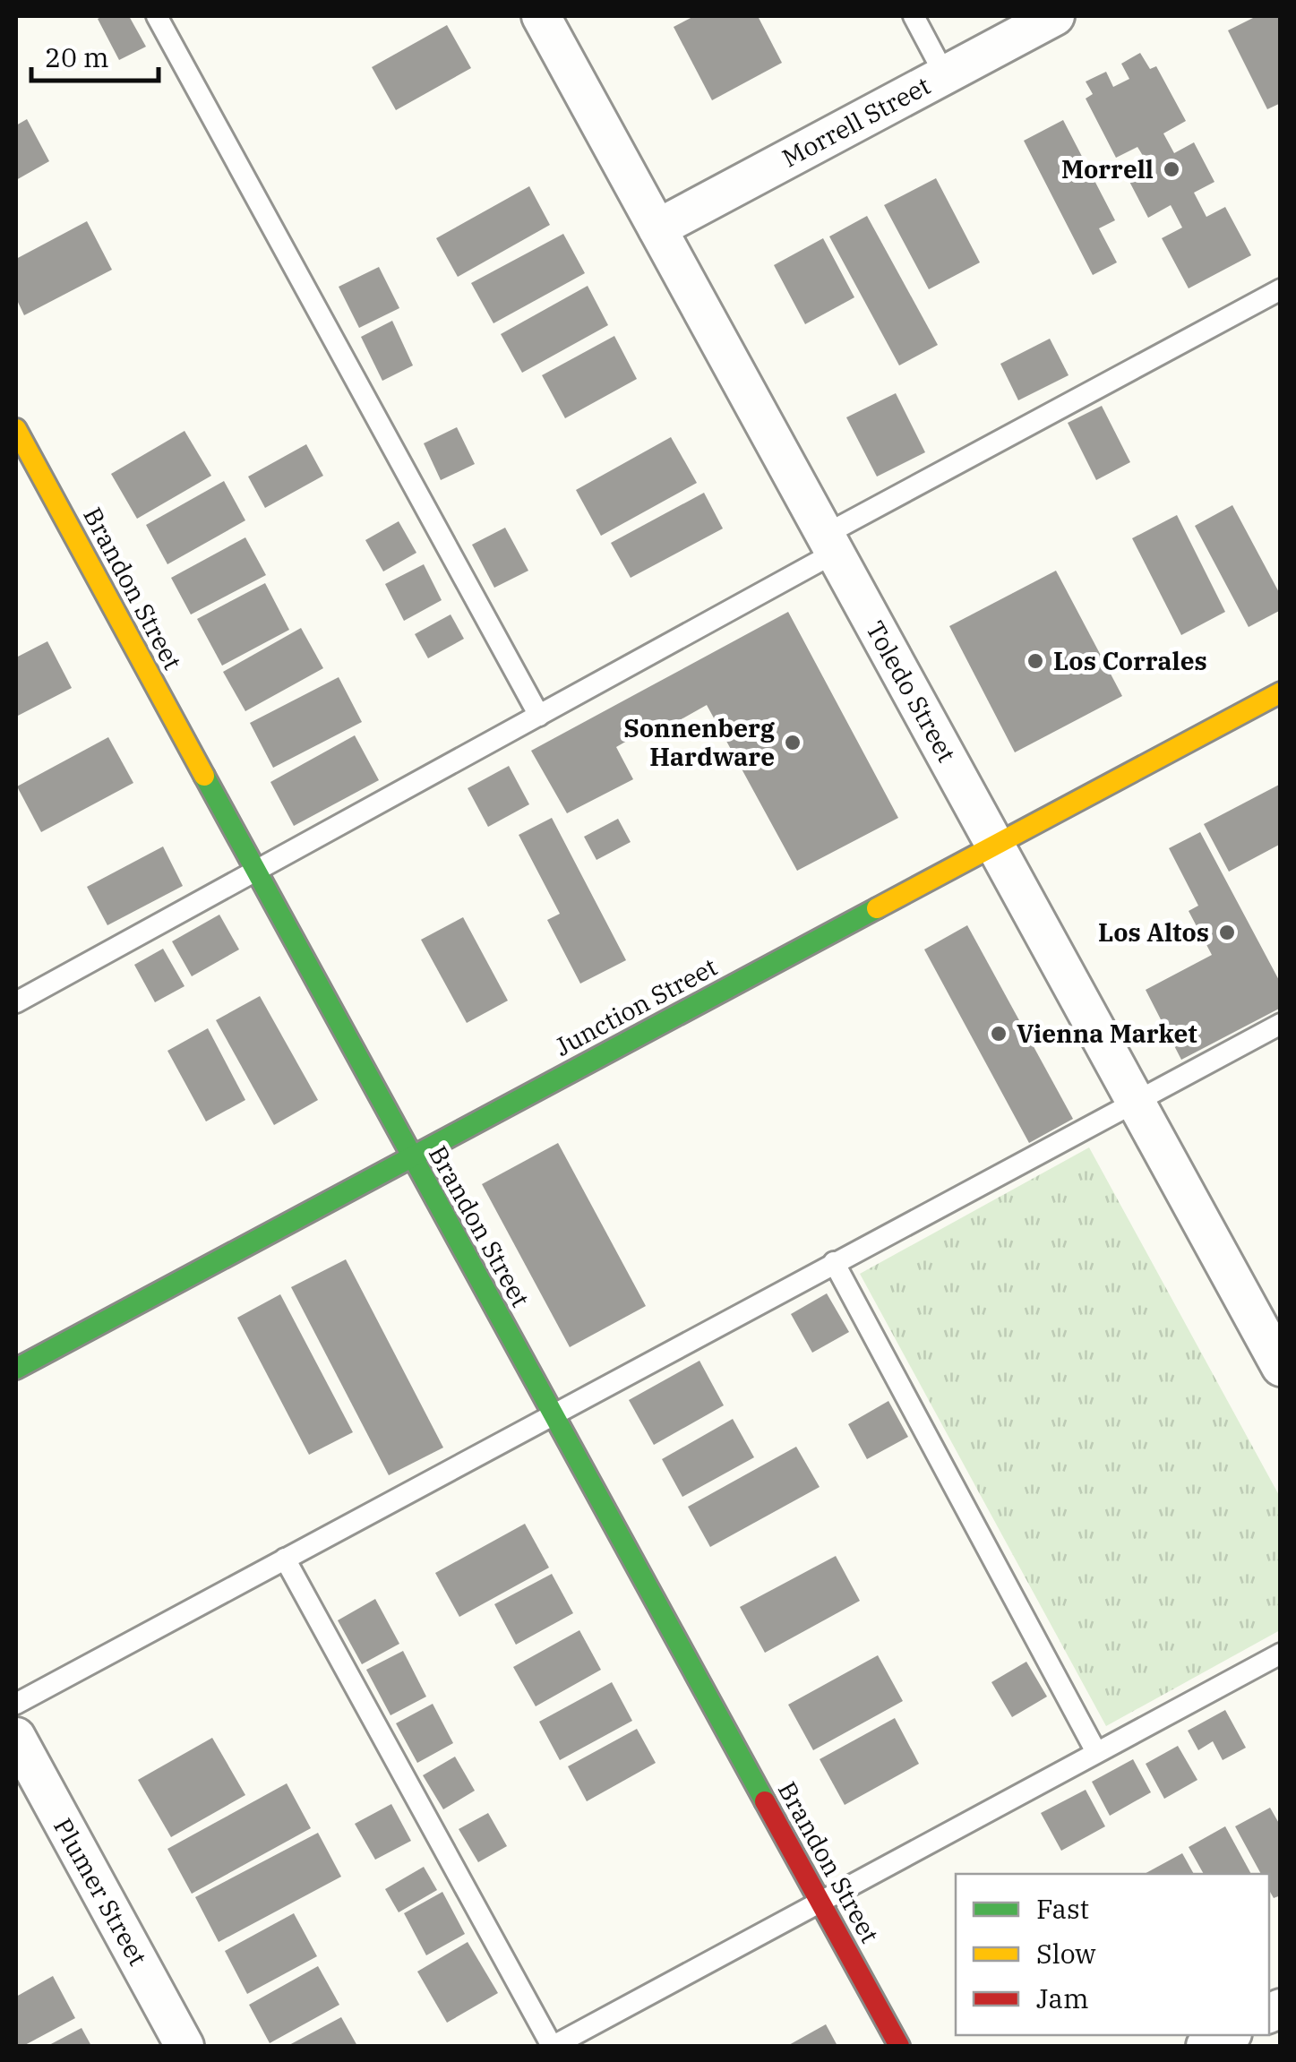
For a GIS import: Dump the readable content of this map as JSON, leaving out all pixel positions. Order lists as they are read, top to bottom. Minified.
{"streets":{"street":["Morrell Street","Brandon Street","Toledo Street","Junction Street","Plumer Street"]},"crossings":[["Morrell Street","Toledo Street"],["Brandon Street","Junction Street"],["Toledo Street","Junction Street"]],"places":["Morrell","Los Corrales","Sonnenberg Hardware","Los Altos","Vienna Market"],"legend":["Fast","Slow","Jam"],"scale_bar":"20 m"}
